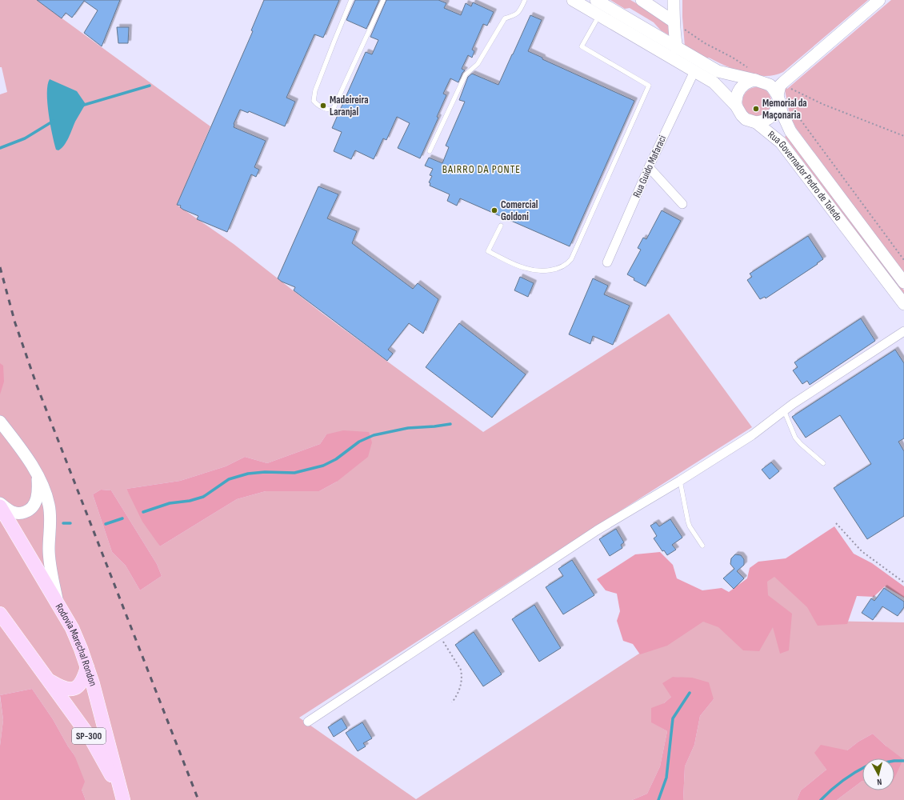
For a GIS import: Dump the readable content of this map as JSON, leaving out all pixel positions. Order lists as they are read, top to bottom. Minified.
{"streets":{"main road":["Rua Governador Pedro de Toledo","Rodovia Marechal Rondon","SP-300"],"street":["Rua Guido Mafaraci"]},"crossings":[["Rua Guido Mafaraci","Rua Governador Pedro de Toledo"]],"districts":["BAIRRO DA PONTE"],"places":["Madeireira Laranjal","Memorial da Maçonaria","Comercial Goldoni"],"north":"bottom"}
